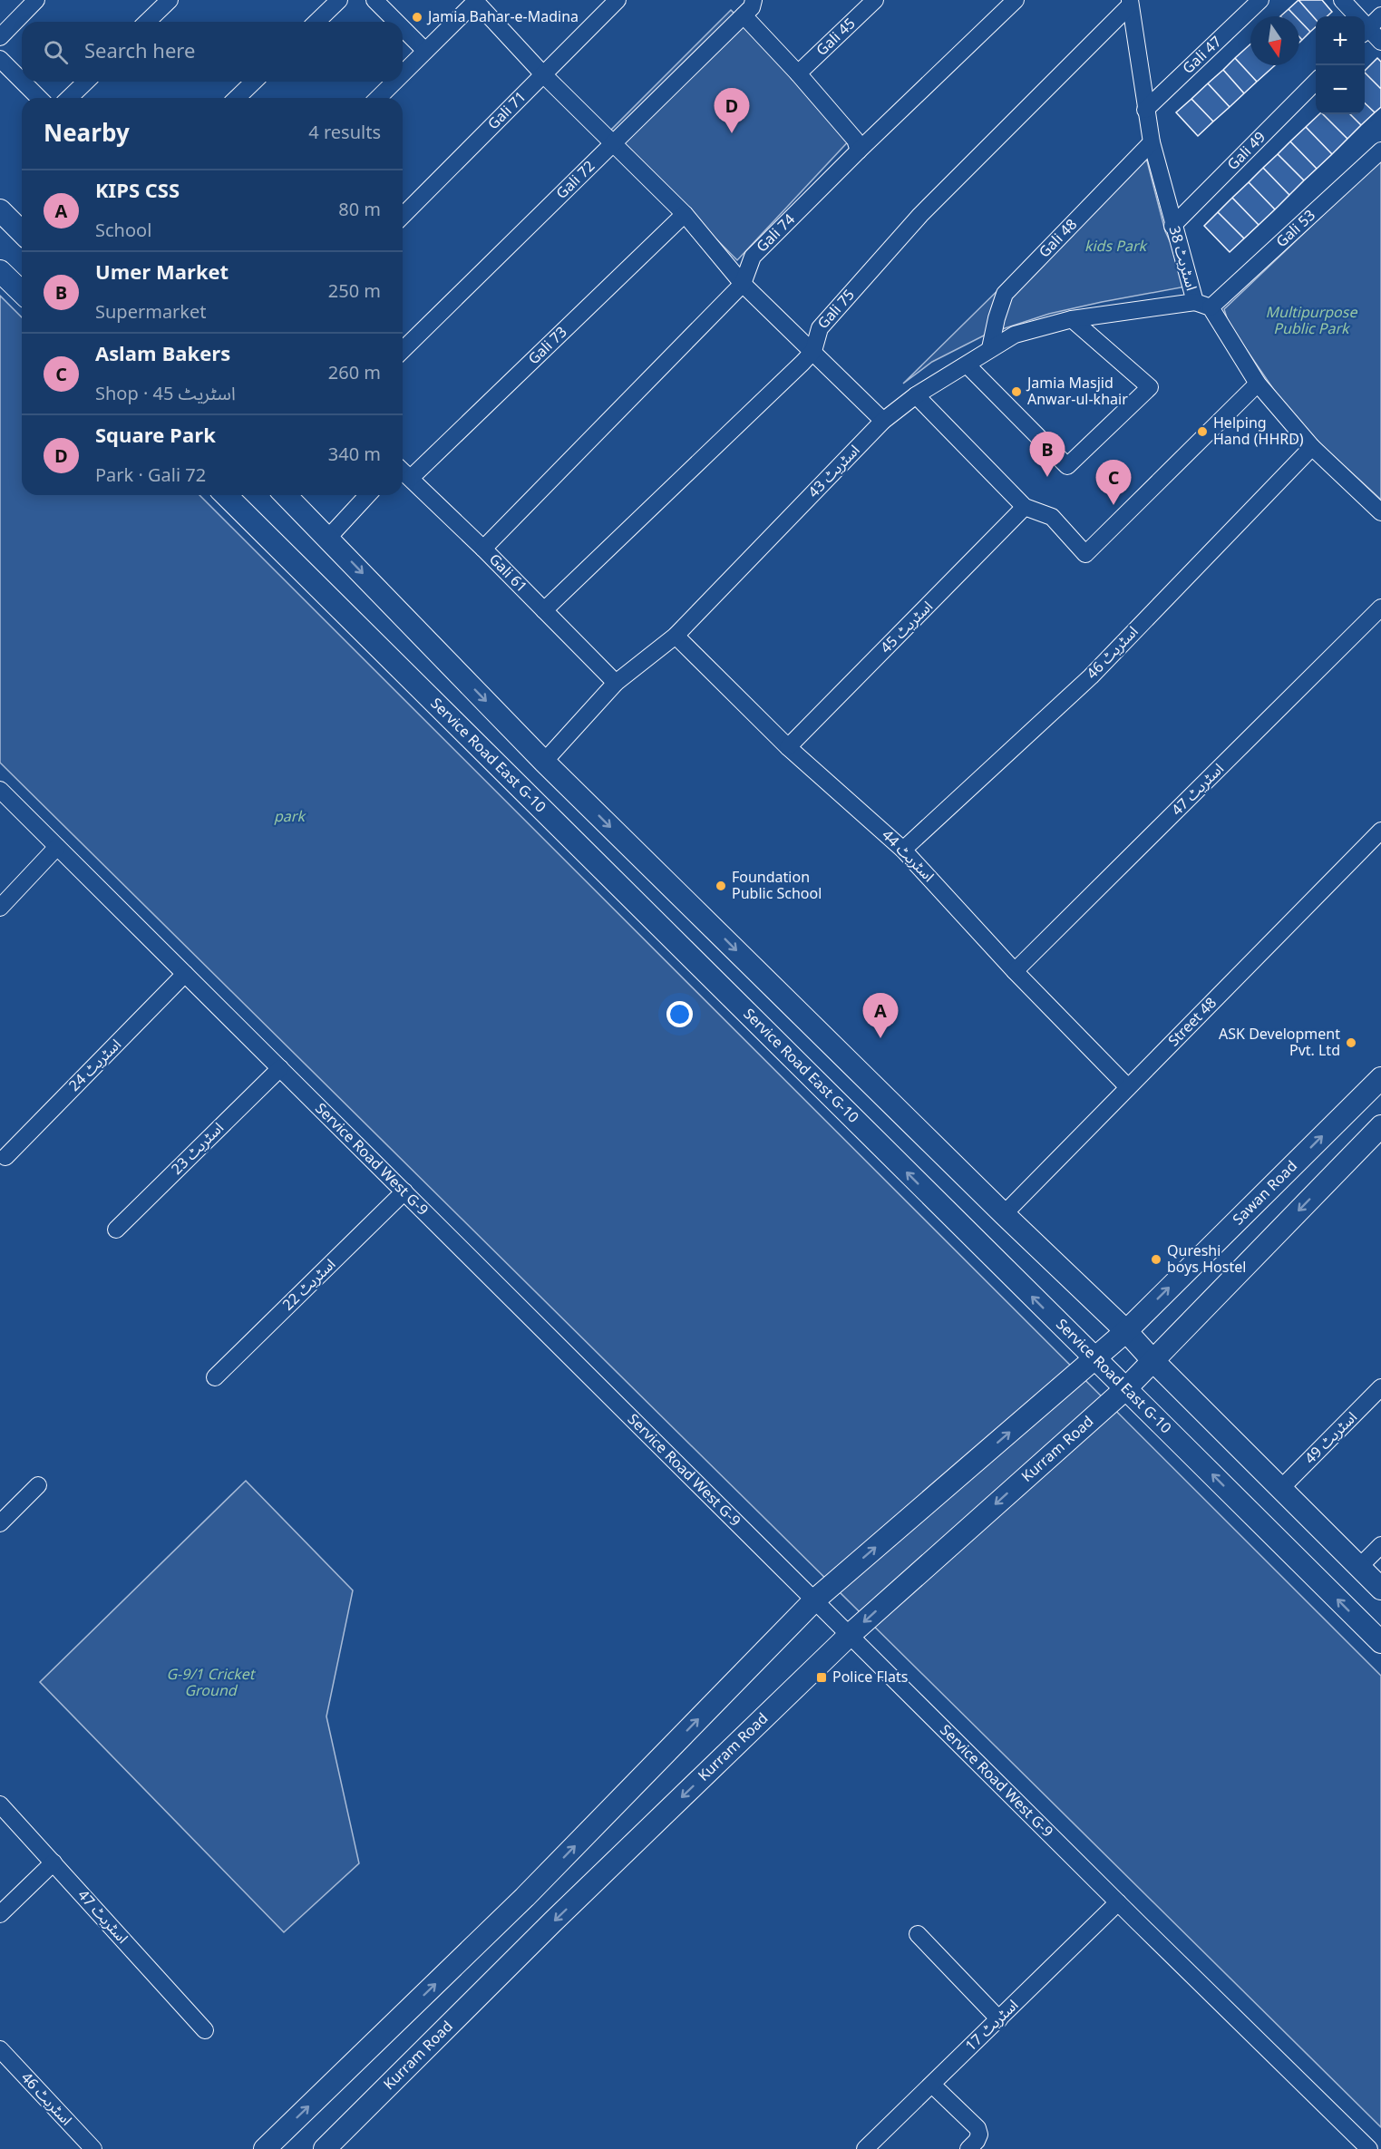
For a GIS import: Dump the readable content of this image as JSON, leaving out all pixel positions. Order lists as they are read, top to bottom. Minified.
{"streets":{"main road":["Service Road East G-10","Sawan Road","Kurram Road"],"street":["Gali 45","Gali 47","Gali 71","Gali 49","Gali 72","Gali 53","Gali 74","Gali 48","اسٹریٹ 38","Gali 75","Gali 73","اسٹریٹ 43","Gali 61","اسٹریٹ 45","اسٹریٹ 46","اسٹریٹ 47","اسٹریٹ 44","Street 48","اسٹریٹ 24","اسٹریٹ 23","Service Road West G-9","اسٹریٹ 22","اسٹریٹ 49","اسٹریٹ 17"]},"crossings":[["Gali 47","اسٹریٹ 38"],["Gali 49","اسٹریٹ 38"],["Gali 53","اسٹریٹ 38"],["Gali 53","اسٹریٹ 43"],["Gali 74","Gali 61"],["Gali 48","اسٹریٹ 38"],["Gali 48","اسٹریٹ 43"],["اسٹریٹ 38","Gali 75"],["اسٹریٹ 38","اسٹریٹ 43"],["اسٹریٹ 38","اسٹریٹ 46"],["Gali 75","Gali 61"],["Gali 73","Gali 61"],["اسٹریٹ 43","Gali 61"],["اسٹریٹ 43","اسٹریٹ 44"],["اسٹریٹ 45","اسٹریٹ 44"],["اسٹریٹ 46","اسٹریٹ 44"],["Service Road East G-10","Sawan Road"],["Service Road East G-10","Kurram Road"],["اسٹریٹ 47","اسٹریٹ 44"],["اسٹریٹ 44","Street 48"],["اسٹریٹ 24","Service Road West G-9"],["اسٹریٹ 23","Service Road West G-9"],["Service Road West G-9","Sawan Road"],["Service Road West G-9","اسٹریٹ 22"],["Service Road West G-9","Kurram Road"],["Service Road West G-9","اسٹریٹ 17"]],"parks":["kids Park","Multipurpose Public Park","park","G-9/1 Cricket Ground"],"places":{"other":["Jamia Bahar-e-Madina","Jamia Masjid Anwar-ul-khair","Helping Hand (HHRD)","Foundation Public School","ASK Development Pvt. Ltd","Qureshi boys Hostel"],"transit":["Police Flats"]},"north":"bottom","page":{"map_buttons":["+","−"],"search":"Search here","pins":["D","B","C","A"],"heading":["Nearby","4 results"],"list":[{"mark":"A","name":"KIPS CSS","note":"School","value":"80 m"},{"mark":"B","name":"Umer Market","note":"Supermarket","value":"250 m"},{"mark":"C","name":"Aslam Bakers","note":"Shop · اسٹریٹ 45","value":"260 m"},{"mark":"D","name":"Square Park","note":"Park · Gali 72","value":"340 m"}]}}
